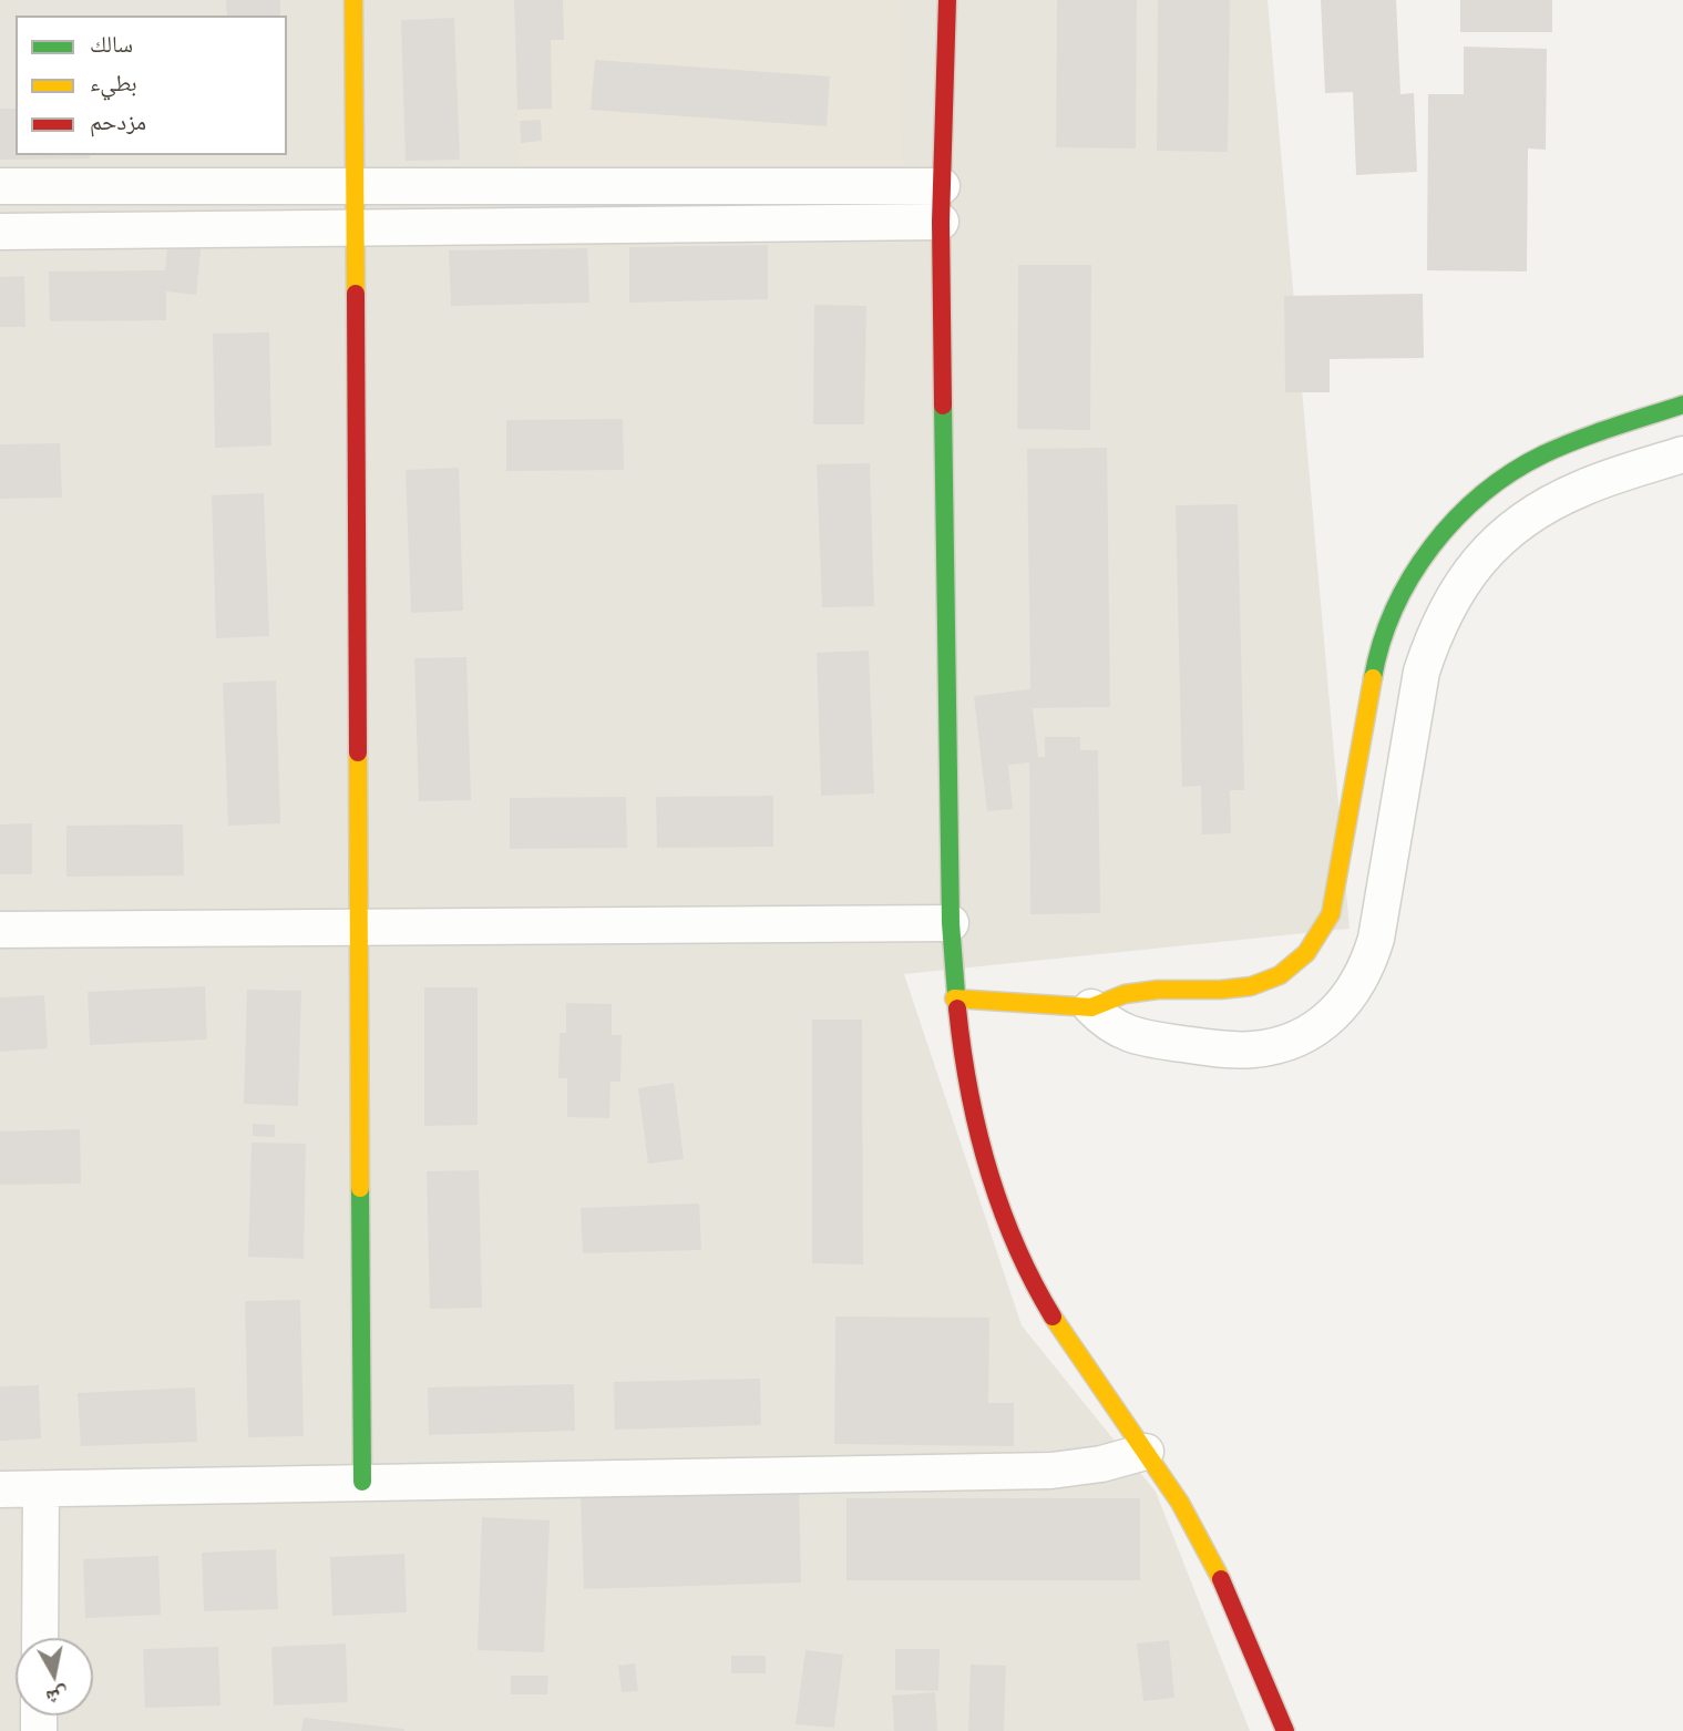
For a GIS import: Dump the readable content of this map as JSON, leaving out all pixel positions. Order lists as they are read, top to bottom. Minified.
{"legend":["سالك","بطيء","مزدحم"],"north":"bottom"}
